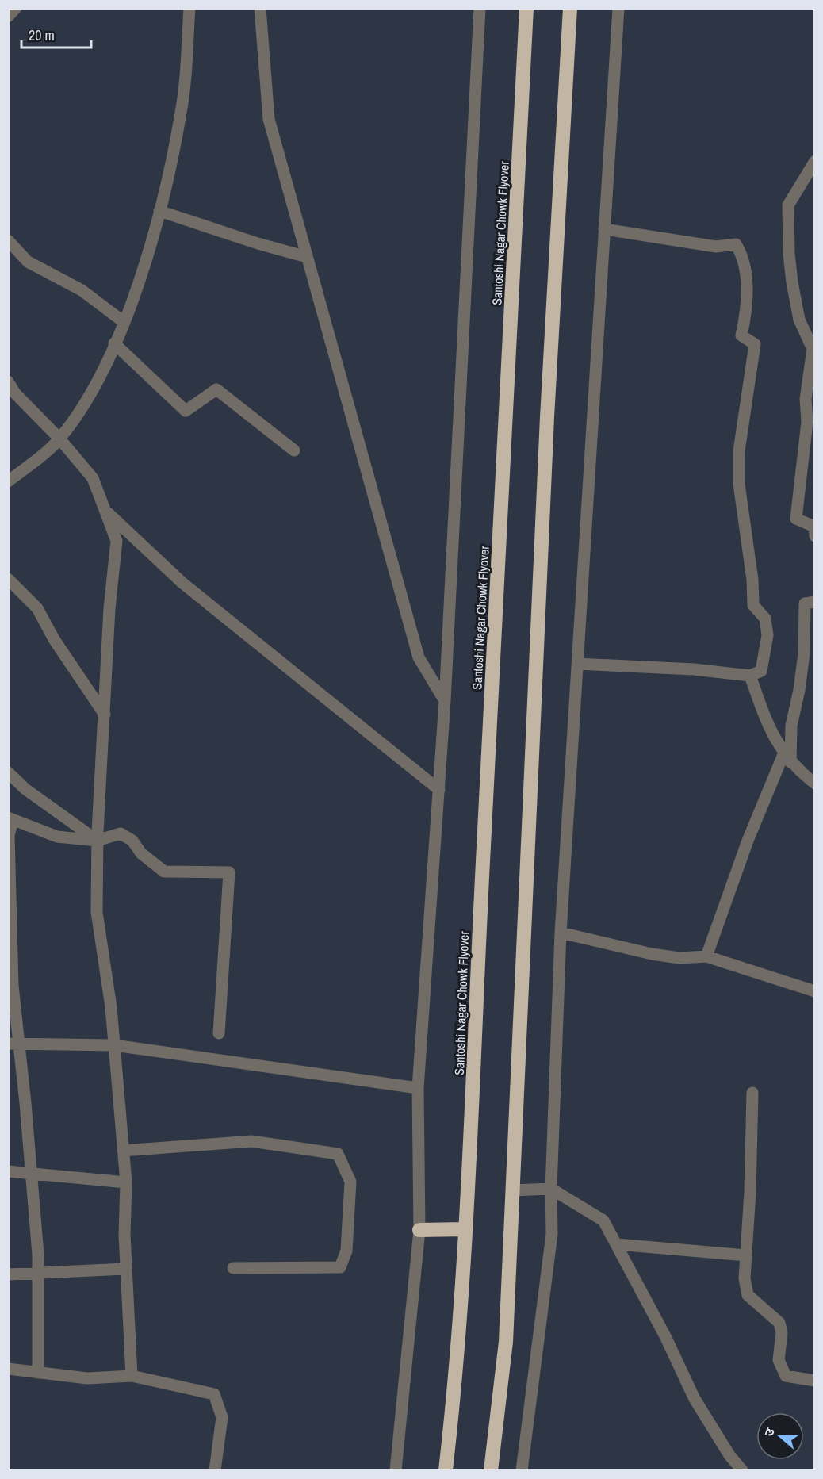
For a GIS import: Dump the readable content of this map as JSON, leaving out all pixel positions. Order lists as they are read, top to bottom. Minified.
{"streets":{"highway":["Santoshi Nagar Chowk Flyover"]},"scale_bar":"20 m","north":"left"}
